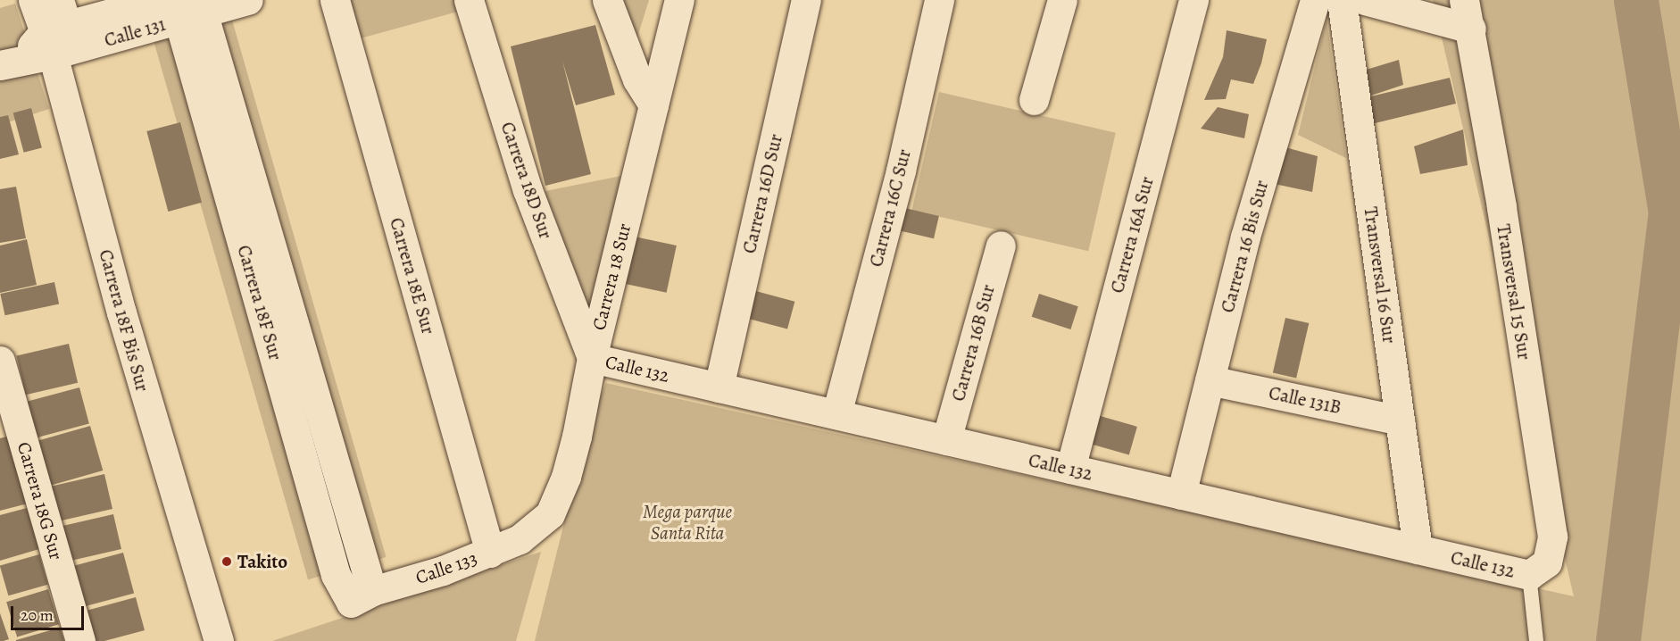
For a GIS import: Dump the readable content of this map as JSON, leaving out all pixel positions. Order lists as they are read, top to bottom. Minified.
{"streets":{"street":["Calle 131","Carrera 18D Sur","Carrera 16D Sur","Carrera 16C Sur","Carrera 16A Sur","Carrera 16 Bis Sur","Transversal 16 Sur","Carrera 18E Sur","Carrera 18 Sur","Transversal 15 Sur","Carrera 18F Sur","Carrera 18F Bis Sur","Carrera 16B Sur","Calle 132","Calle 131B","Carrera 18G Sur","Calle 133"]},"crossings":[["Calle 131","Carrera 18F Sur"],["Calle 131","Carrera 18F Bis Sur"],["Carrera 18D Sur","Carrera 18 Sur"],["Carrera 18D Sur","Calle 132"],["Carrera 16D Sur","Calle 132"],["Carrera 16C Sur","Calle 132"],["Carrera 16A Sur","Calle 132"],["Carrera 16 Bis Sur","Calle 132"],["Carrera 16 Bis Sur","Calle 131B"],["Transversal 16 Sur","Calle 132"],["Transversal 16 Sur","Calle 131B"],["Carrera 18E Sur","Calle 133"],["Carrera 18 Sur","Calle 132"],["Carrera 18 Sur","Calle 133"],["Transversal 15 Sur","Calle 132"],["Carrera 18F Sur","Calle 133"],["Carrera 16B Sur","Calle 132"]],"parks":["Mega parque Santa Rita"],"places":["Takito"],"scale_bar":"20 m"}
